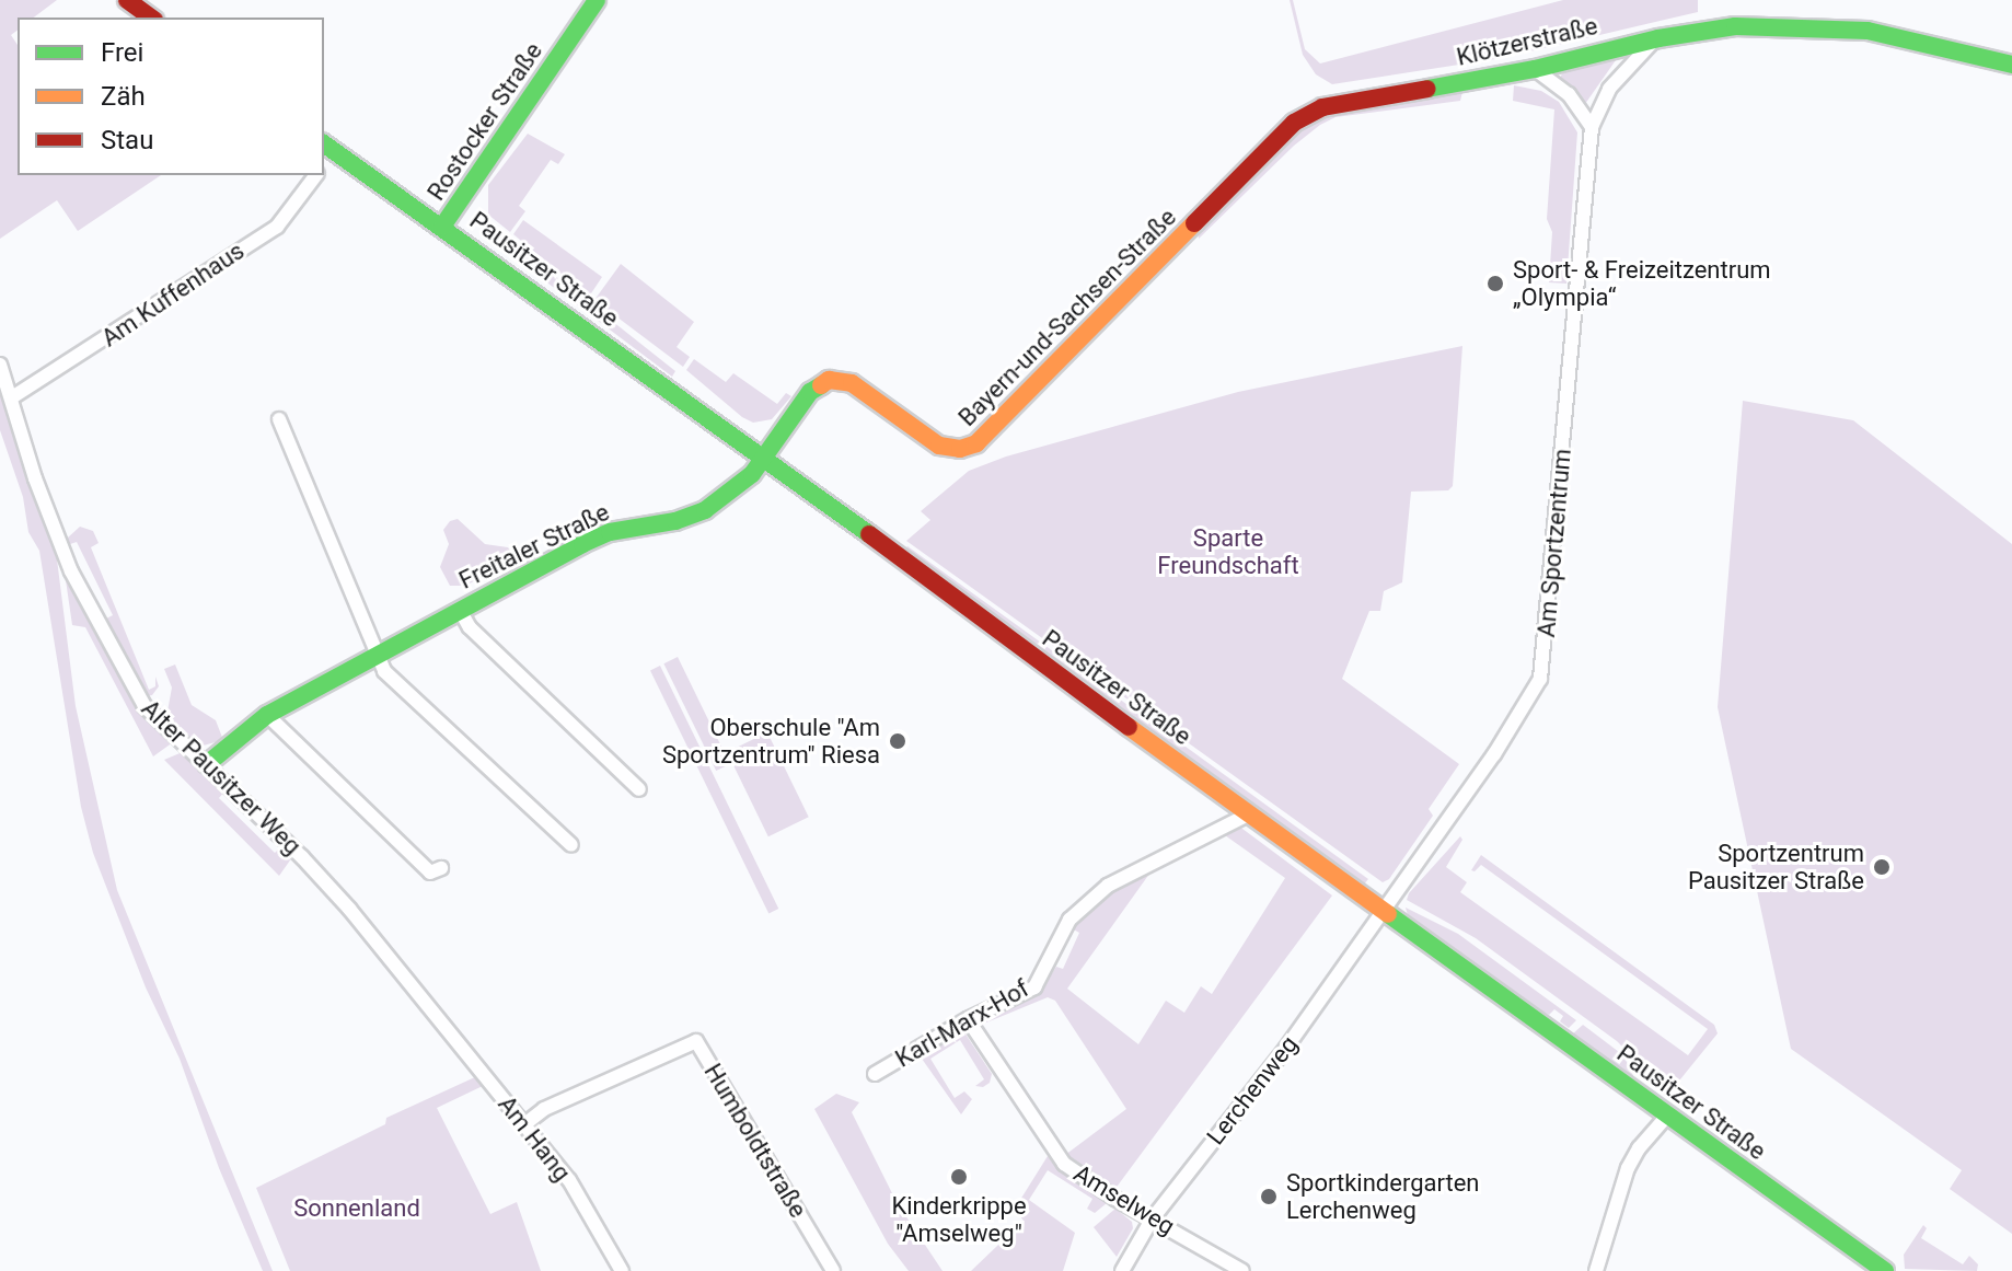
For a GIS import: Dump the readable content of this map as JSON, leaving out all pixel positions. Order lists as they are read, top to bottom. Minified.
{"streets":{"street":["Klötzerstraße","Rostocker Straße","Pausitzer Straße","Am Kuffenhaus","Bayern-und-Sachsen-Straße","Am Sportzentrum","Freitaler Straße","Alter Pausitzer Weg","Karl-Marx-Hof","Lerchenweg","Am Hang","Humboldtstraße","Amselweg"]},"crossings":[["Klötzerstraße","Bayern-und-Sachsen-Straße"],["Klötzerstraße","Am Sportzentrum"],["Rostocker Straße","Pausitzer Straße"],["Pausitzer Straße","Bayern-und-Sachsen-Straße"],["Pausitzer Straße","Am Sportzentrum"],["Pausitzer Straße","Freitaler Straße"],["Pausitzer Straße","Karl-Marx-Hof"],["Pausitzer Straße","Lerchenweg"],["Am Kuffenhaus","Alter Pausitzer Weg"],["Bayern-und-Sachsen-Straße","Freitaler Straße"],["Am Sportzentrum","Lerchenweg"],["Freitaler Straße","Alter Pausitzer Weg"],["Alter Pausitzer Weg","Am Hang"],["Karl-Marx-Hof","Amselweg"],["Lerchenweg","Amselweg"],["Am Hang","Humboldtstraße"]],"parks":["Sparte Freundschaft","Sonnenland"],"places":["Sport- & Freizeitzentrum „Olympia“","Oberschule \"Am Sportzentrum\" Riesa","Sportzentrum Pausitzer Straße","Kinderkrippe \"Amselweg\"","Sportkindergarten Lerchenweg"],"legend":["Frei","Zäh","Stau"]}
